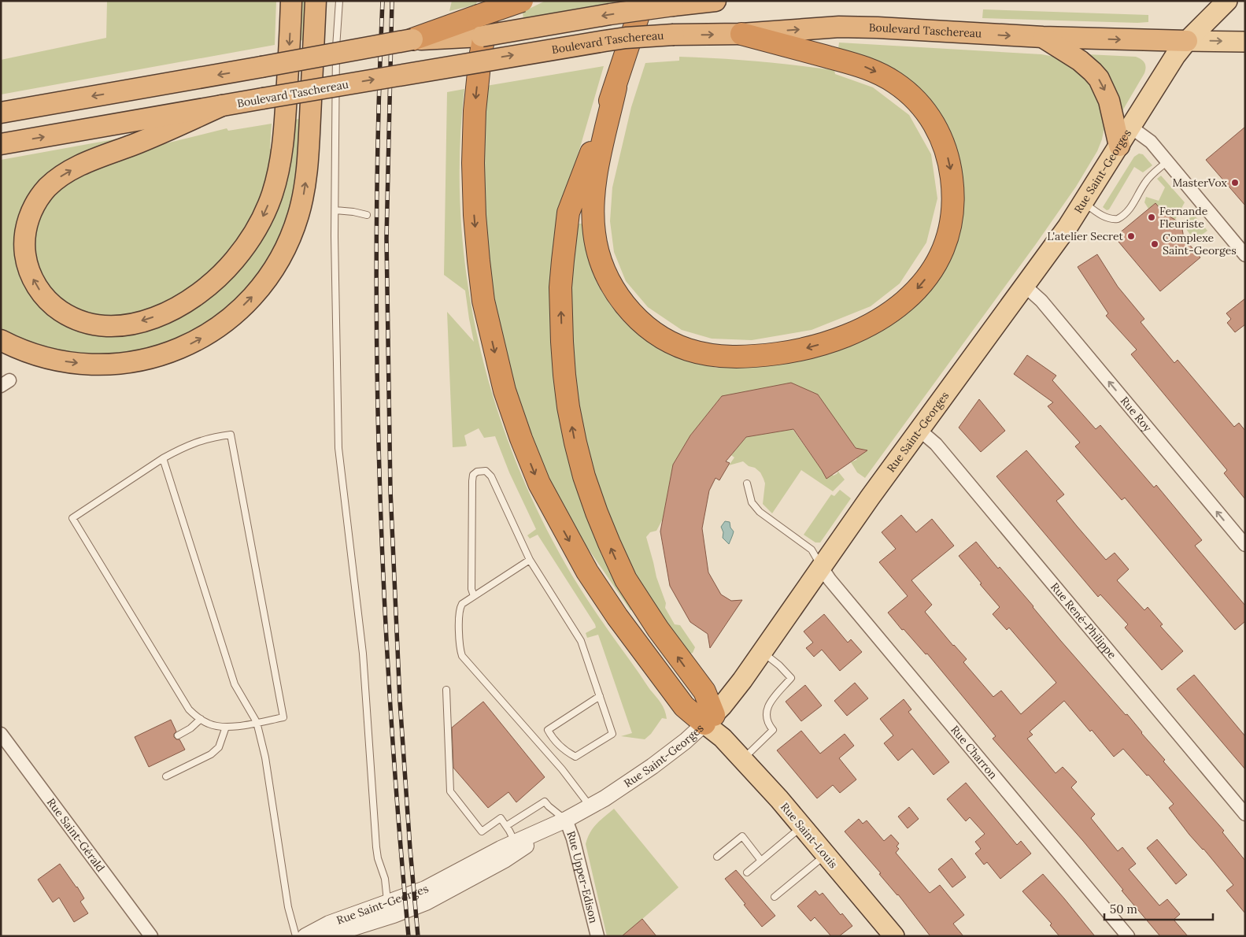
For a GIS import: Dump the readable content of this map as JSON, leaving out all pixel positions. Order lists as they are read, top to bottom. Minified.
{"streets":{"highway":["Boulevard Taschereau"],"main road":["Rue Saint-Georges","Rue Saint-Louis"],"street":["Rue Roy","Rue René-Philippe","Rue Charron","Rue Saint-Gérald","Rue Upper-Edison"]},"crossings":[["Boulevard Taschereau","Rue Saint-Georges"],["Rue Saint-Georges","Rue Roy"],["Rue Saint-Georges","Rue René-Philippe"],["Rue Saint-Georges","Rue Charron"],["Rue Saint-Georges","Rue Saint-Louis"],["Rue Saint-Georges","Rue Upper-Edison"]],"one_way":["Rue Roy"],"places":["MasterVox","Fernande Fleuriste","L'atelier Secret","Complexe Saint-Georges"],"scale_bar":"50 m"}
